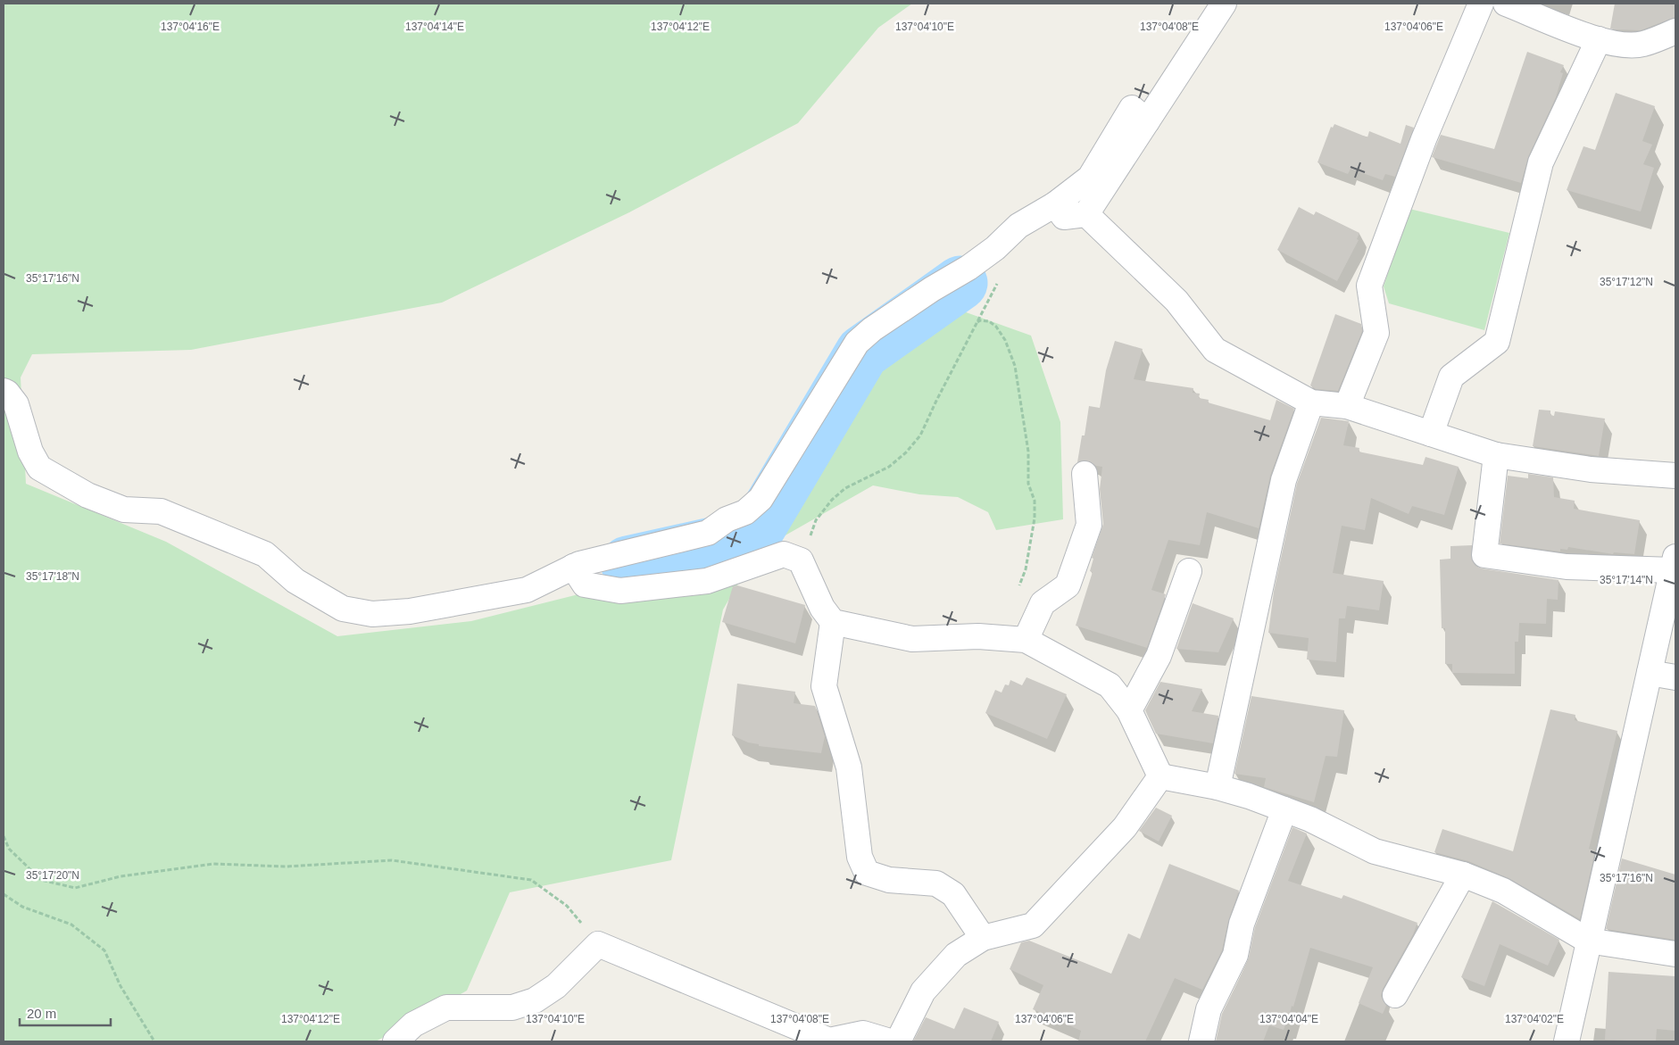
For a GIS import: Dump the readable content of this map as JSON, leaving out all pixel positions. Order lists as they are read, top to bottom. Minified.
{"scale_bar":"20 m","coordinates":["137°04'08\"E","137°04'16\"E","137°04'14\"E","137°04'12\"E","137°04'10\"E","137°04'06\"E","35°17'16\"N","35°17'12\"N","35°17'18\"N","35°17'14\"N","35°17'20\"N","137°04'04\"E","137°04'02\"E"]}
